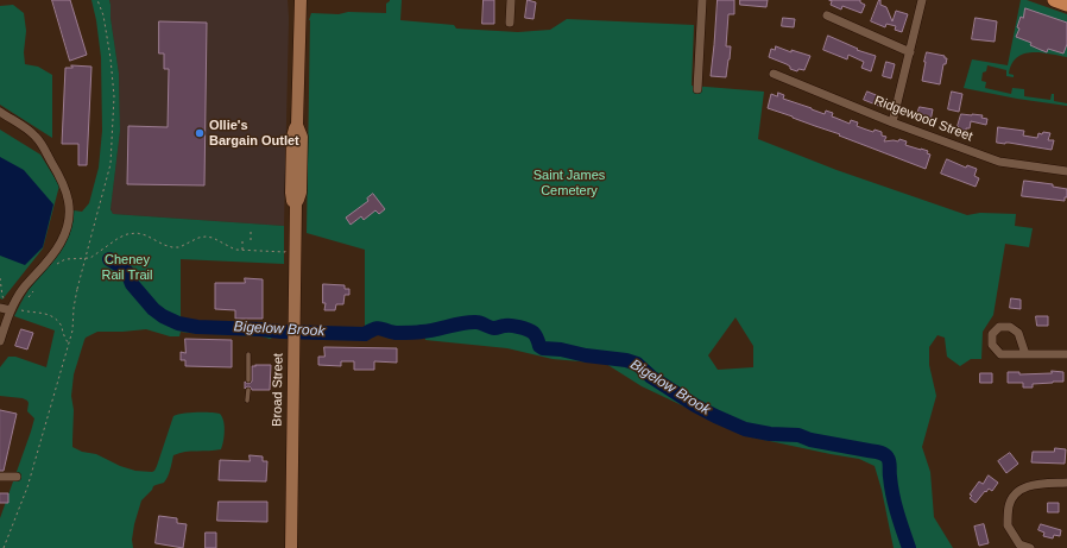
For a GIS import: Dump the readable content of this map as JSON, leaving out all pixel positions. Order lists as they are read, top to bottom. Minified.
{"streets":{"main road":["Broad Street"],"street":["Ridgewood Street"]},"water":["Bigelow Brook"],"parks":["Saint James Cemetery","Cheney Rail Trail"],"places":["Ollie's Bargain Outlet"]}
